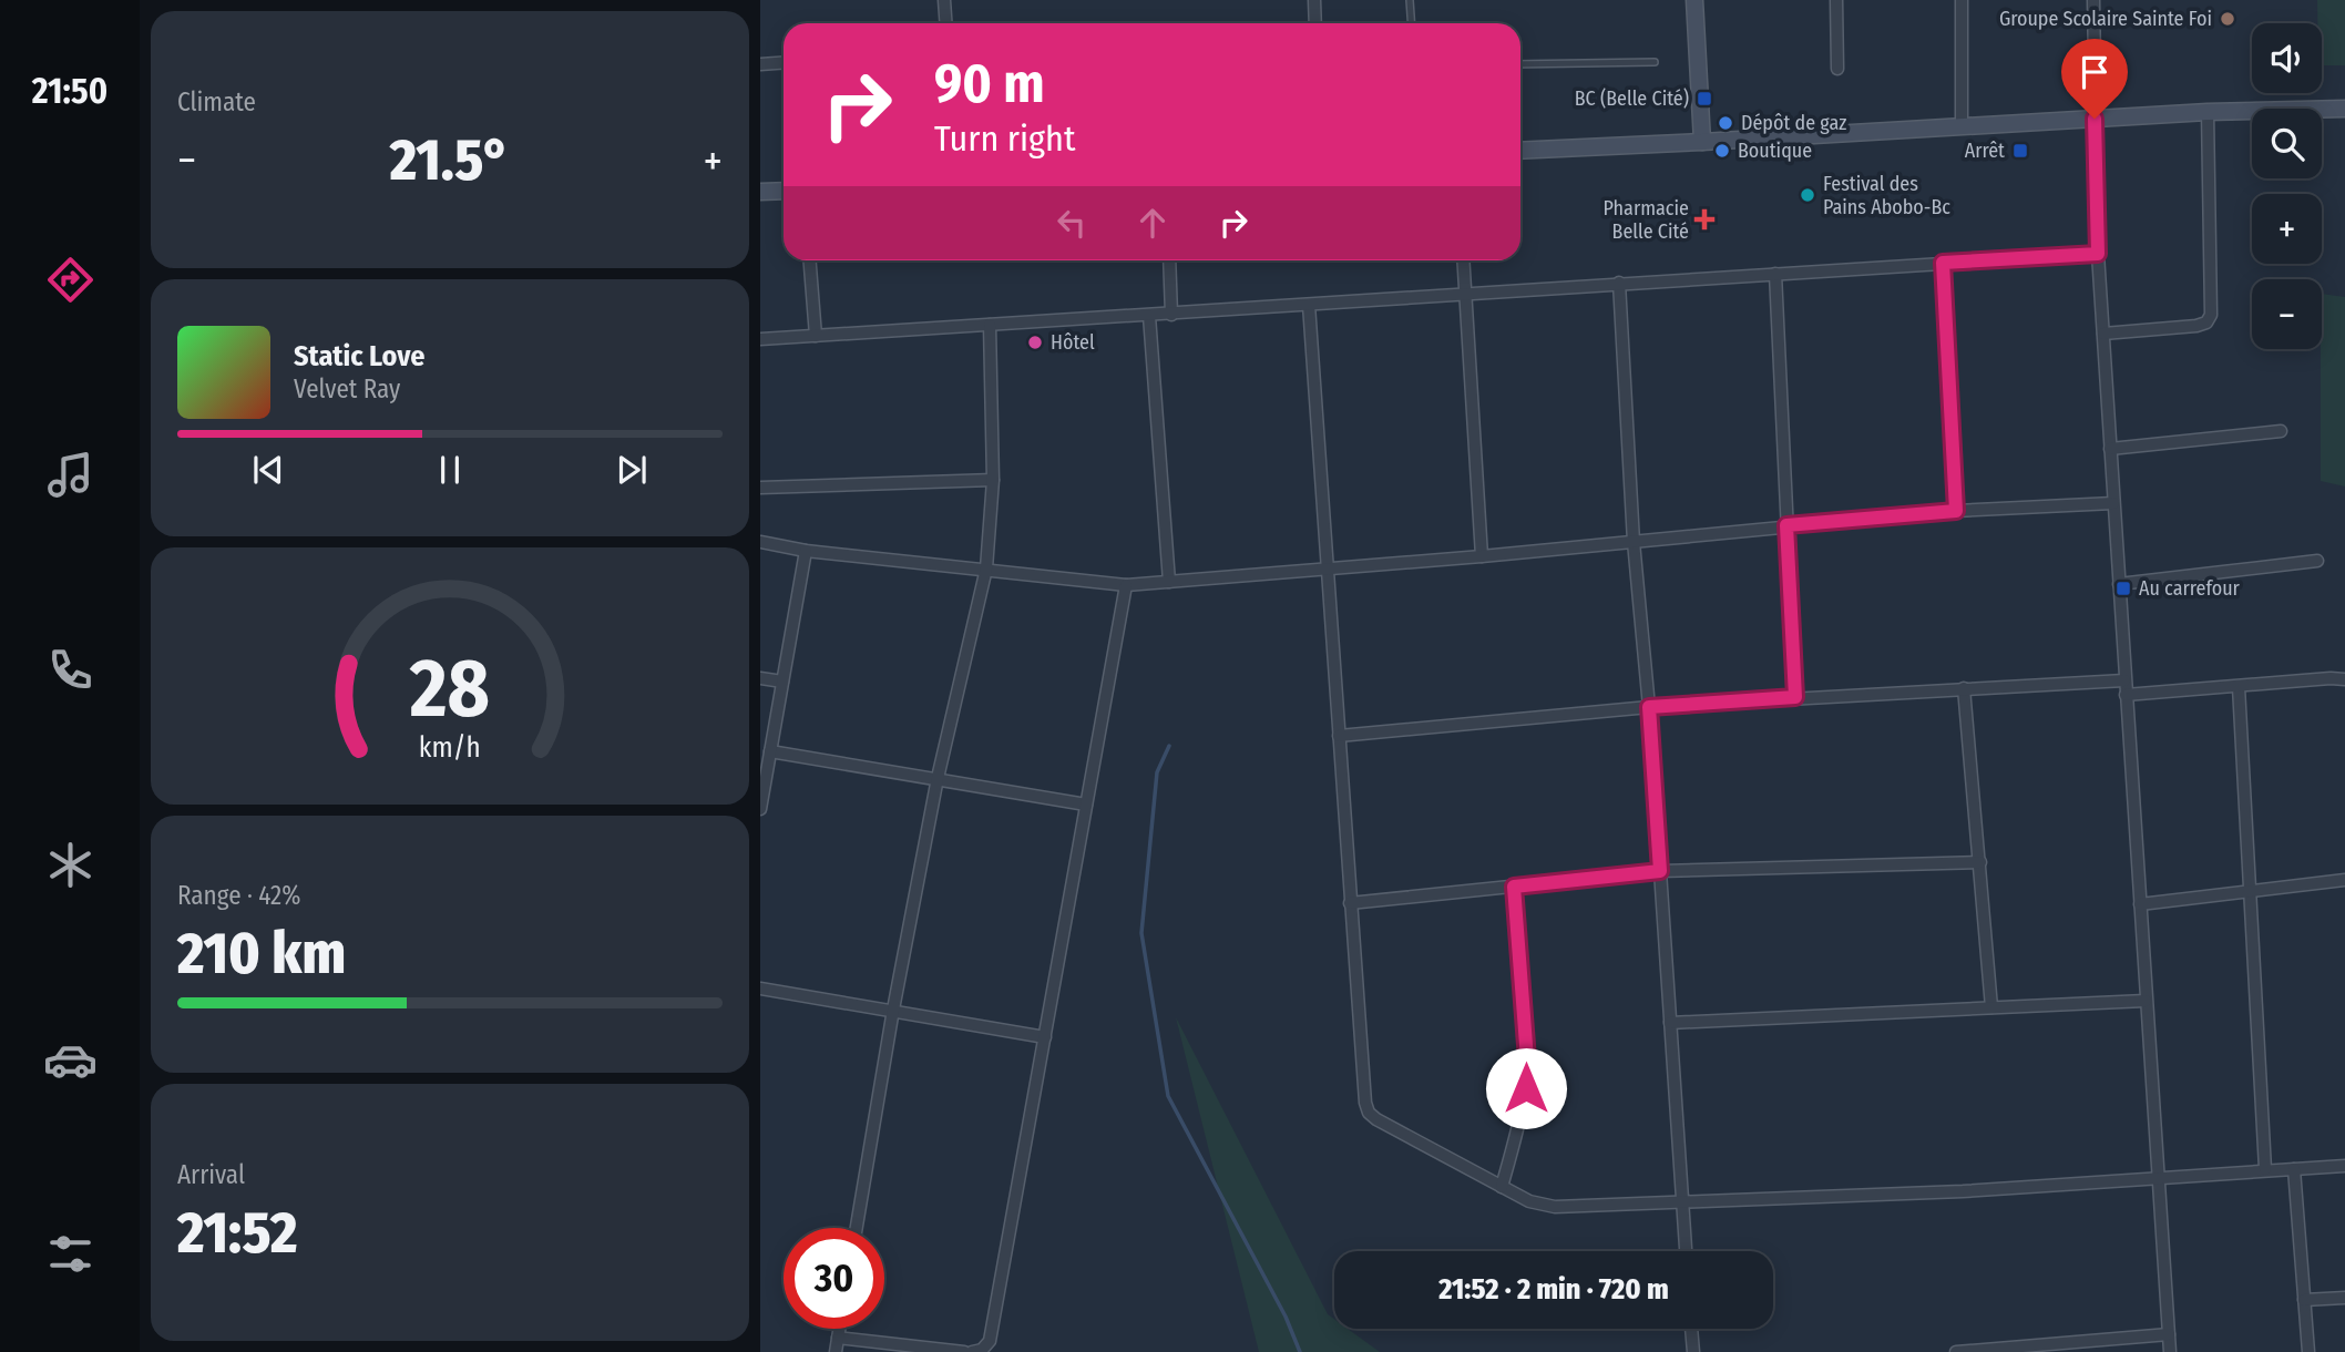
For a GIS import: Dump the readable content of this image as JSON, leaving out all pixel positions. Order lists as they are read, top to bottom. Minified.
{"places":{"other":["Groupe Scolaire Sainte Foi","Dépôt de gaz","Boutique","Festival des Pains Abobo-Bc","Hôtel"],"transit":["BC (Belle Cité)","Arrêt","Au carrefour"],"health":["Pharmacie Belle Cité"]},"page":{"tabs":"21:50","tile":["Climate",["Range · 42%","210 km"],["Arrival","21:52"]],"map_buttons":["+","−"],"turn":["90 m","Turn right"],"heat":["−","21.5°","+"],"song":["Static Love","Velvet Ray"],"limit":"30","trip":"21:52 · 2 min · 720 m","gauge":["28","km/h"]}}
